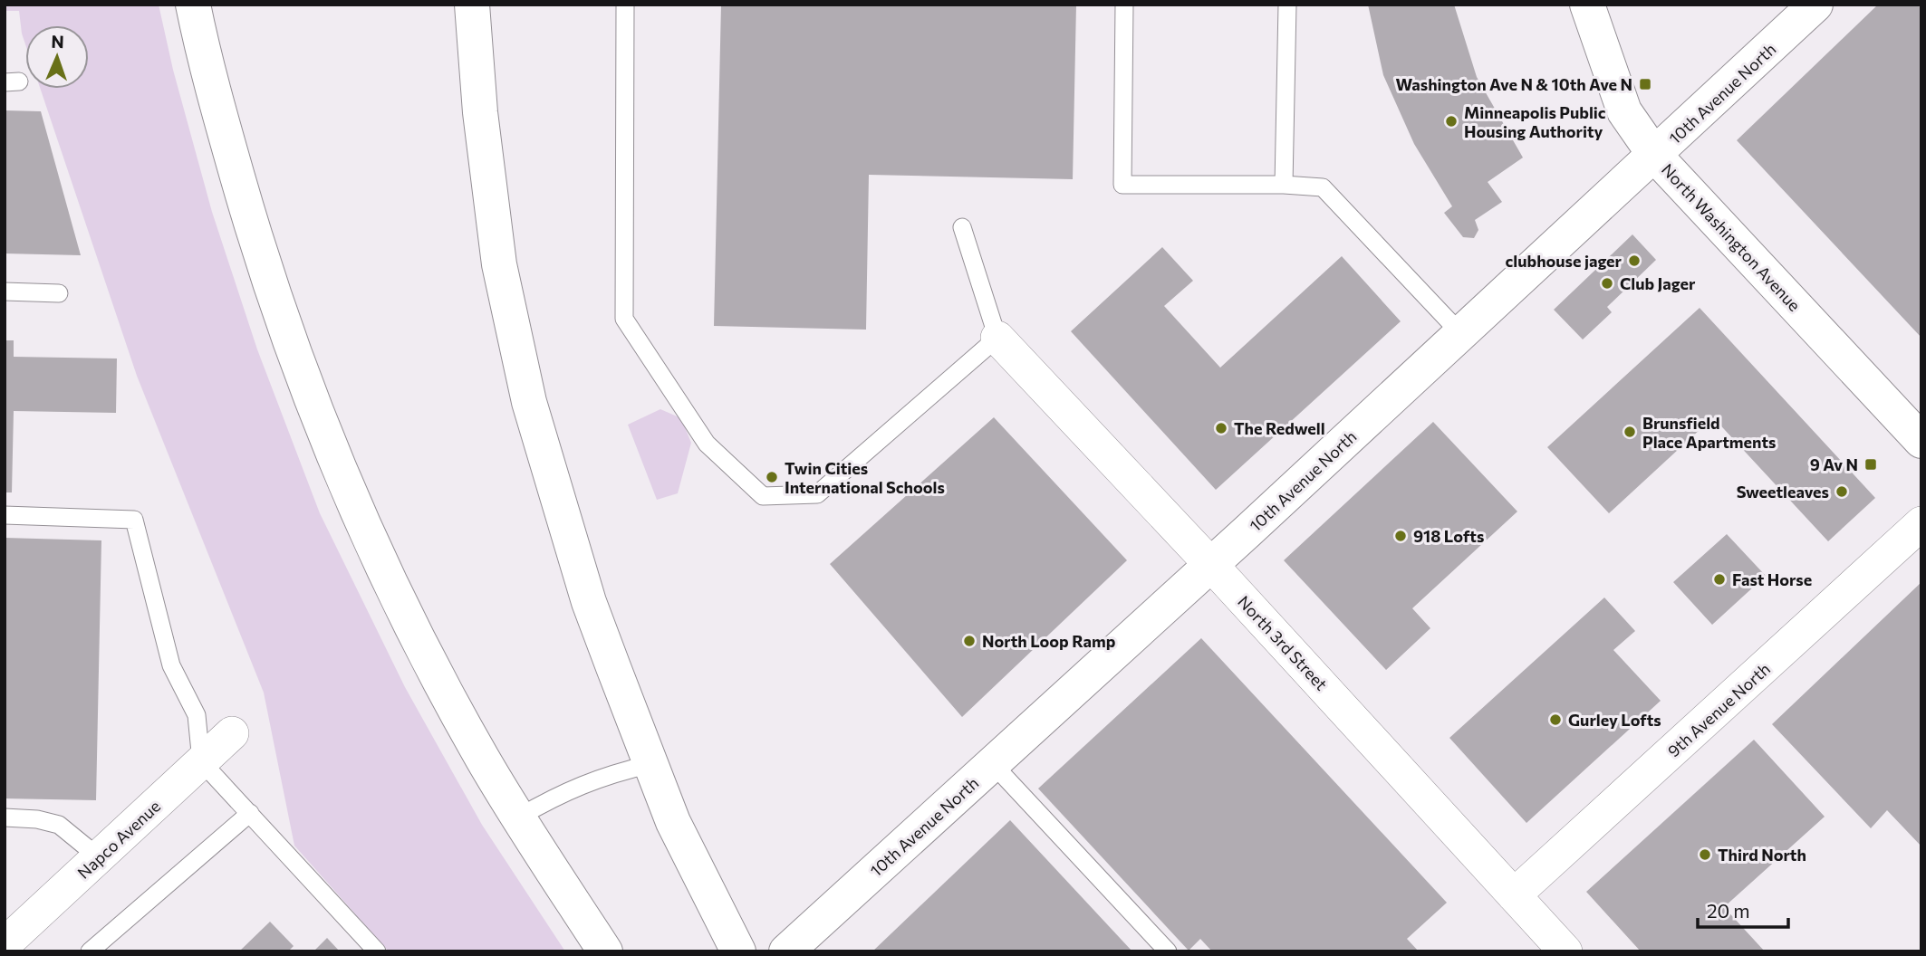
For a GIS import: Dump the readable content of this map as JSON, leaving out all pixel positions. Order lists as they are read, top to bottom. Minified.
{"streets":{"main road":["10th Avenue North","North Washington Avenue"],"street":["North 3rd Street","9th Avenue North","Napco Avenue"]},"crossings":[["10th Avenue North","North Washington Avenue"],["10th Avenue North","North 3rd Street"],["North 3rd Street","9th Avenue North"]],"places":{"transit":["Washington Ave N & 10th Ave N","9 Av N"],"other":["Minneapolis Public Housing Authority","clubhouse jager","Club Jager","The Redwell","Brunsfield Place Apartments","Twin Cities International Schools","Sweetleaves","918 Lofts","Fast Horse","North Loop Ramp","Gurley Lofts","Third North"]},"scale_bar":"20 m","north":"top"}
